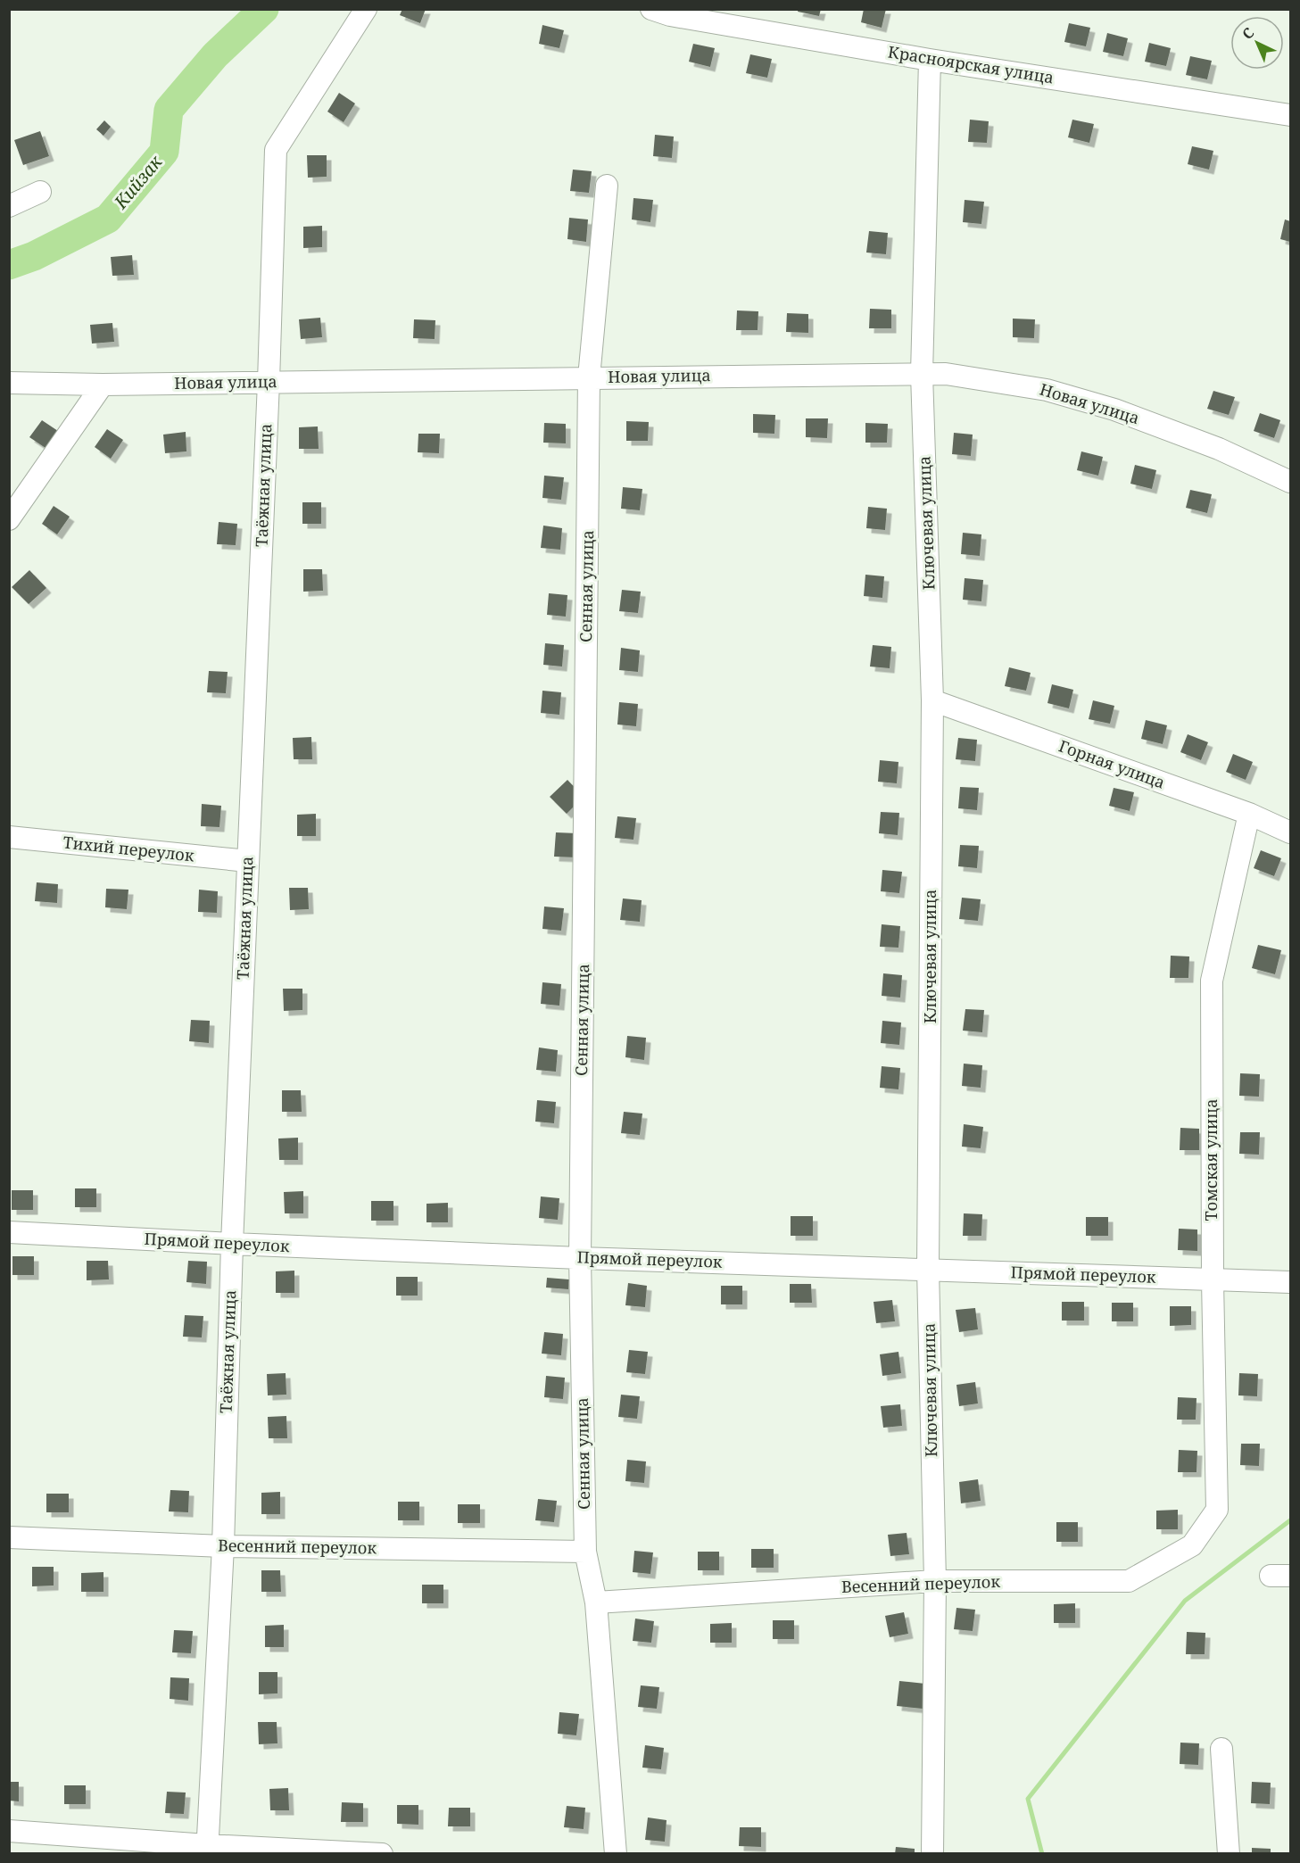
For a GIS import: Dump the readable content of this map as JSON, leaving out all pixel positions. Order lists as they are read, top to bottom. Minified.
{"streets":{"street":["Красноярская улица","Новая улица","Таёжная улица","Ключевая улица","Сенная улица","Горная улица","Тихий переулок","Томская улица","Прямой переулок","Весенний переулок"]},"crossings":[["Красноярская улица","Ключевая улица"],["Новая улица","Таёжная улица"],["Новая улица","Ключевая улица"],["Новая улица","Сенная улица"],["Таёжная улица","Тихий переулок"],["Таёжная улица","Прямой переулок"],["Таёжная улица","Весенний переулок"],["Ключевая улица","Горная улица"],["Ключевая улица","Прямой переулок"],["Ключевая улица","Весенний переулок"],["Сенная улица","Прямой переулок"],["Сенная улица","Весенний переулок"],["Горная улица","Томская улица"],["Томская улица","Прямой переулок"],["Томская улица","Весенний переулок"]],"water":["Кийзак"],"north":"top left"}
